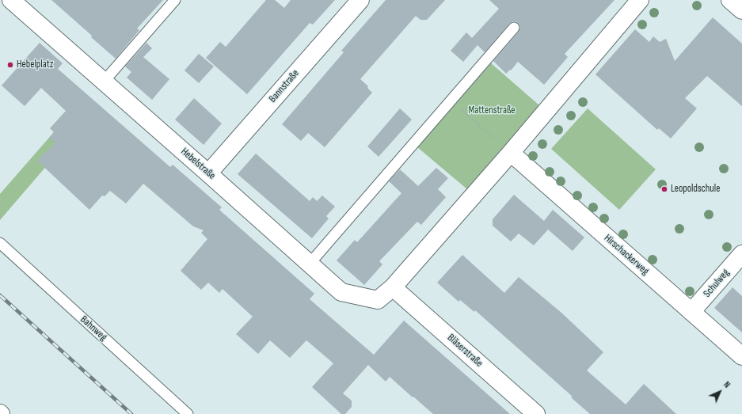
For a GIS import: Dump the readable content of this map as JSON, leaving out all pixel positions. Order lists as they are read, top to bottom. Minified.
{"streets":{"street":["Bannstraße","Hebelstraße","Hirschackerweg","Schulweg","Bläserstraße"],"lane":["Bahnweg"]},"crossings":[["Bannstraße","Hebelstraße"],["Hebelstraße","Bläserstraße"],["Hirschackerweg","Schulweg"]],"parks":["Mattenstraße"],"places":["Hebelplatz","Leopoldschule"],"north":"top right"}
